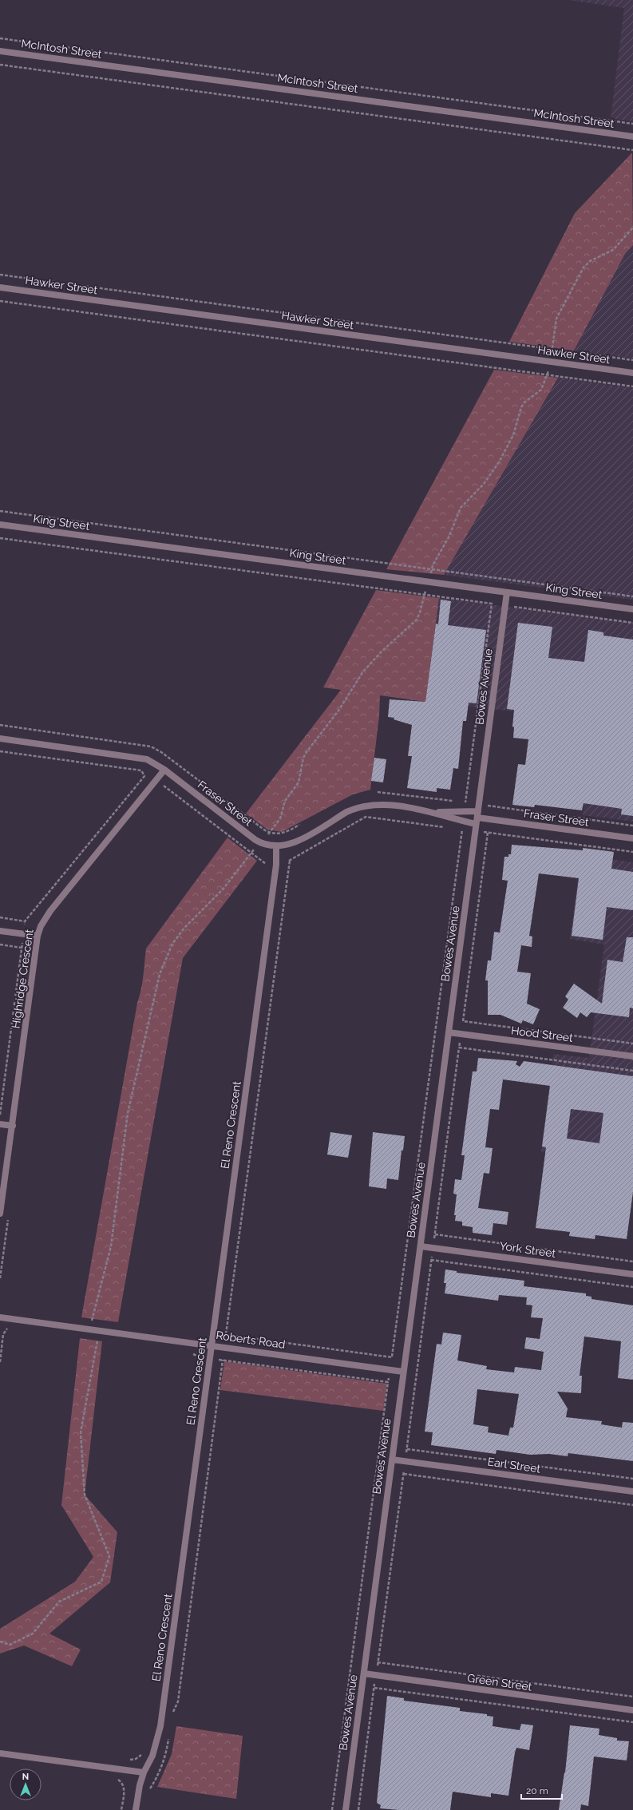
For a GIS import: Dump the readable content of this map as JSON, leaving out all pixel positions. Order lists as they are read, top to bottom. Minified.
{"streets":{"street":["McIntosh Street","Hawker Street","King Street","Bowes Avenue","Fraser Street","Highridge Crescent","Hood Street","El Reno Crescent","York Street","Roberts Road","Earl Street","Green Street"]},"crossings":[["King Street","Bowes Avenue"],["Bowes Avenue","Fraser Street"],["Bowes Avenue","Hood Street"],["Bowes Avenue","York Street"],["Bowes Avenue","Roberts Road"],["Bowes Avenue","Earl Street"],["Bowes Avenue","Green Street"],["Fraser Street","Highridge Crescent"],["Fraser Street","El Reno Crescent"],["El Reno Crescent","Roberts Road"]],"scale_bar":"20 m","north":"top"}
